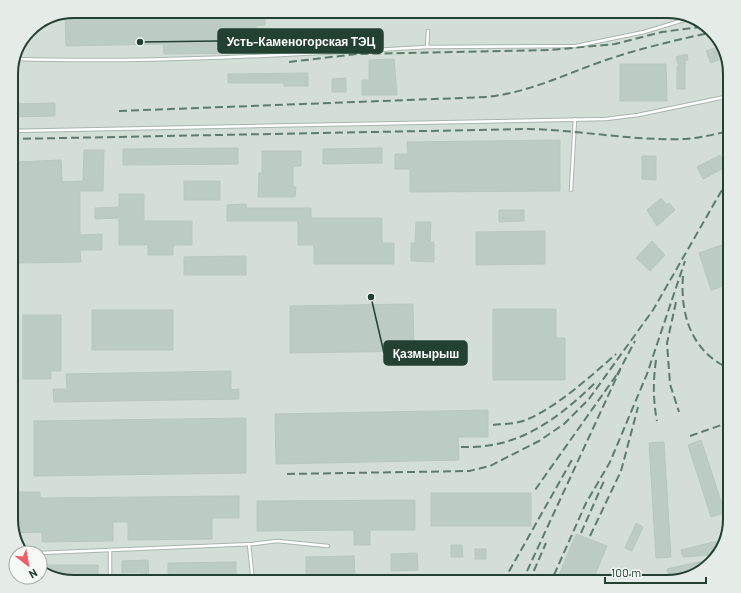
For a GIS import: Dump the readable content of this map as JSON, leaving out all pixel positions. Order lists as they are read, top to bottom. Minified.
{"places":["Усть-Каменогорская ТЭЦ","Қазмырыш"],"scale_bar":"100 m","north":"bottom right"}
